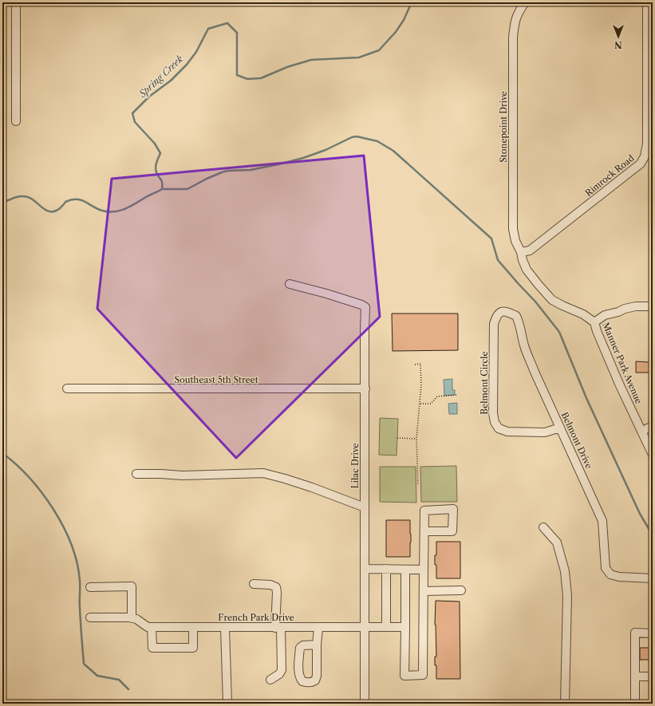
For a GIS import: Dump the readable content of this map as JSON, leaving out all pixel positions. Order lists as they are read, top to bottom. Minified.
{"streets":{"street":["Stonepoint Drive","Rimrock Road","Manner Park Avenue","Southeast 5th Street","Belmont Circle","Belmont Drive","Lilac Drive","French Park Drive"]},"crossings":[["Stonepoint Drive","Rimrock Road"],["Stonepoint Drive","Manner Park Avenue"],["Rimrock Road","Manner Park Avenue"],["Southeast 5th Street","Lilac Drive"],["Belmont Circle","Belmont Drive"],["Lilac Drive","French Park Drive"]],"water":["Spring Creek"],"north":"bottom"}
